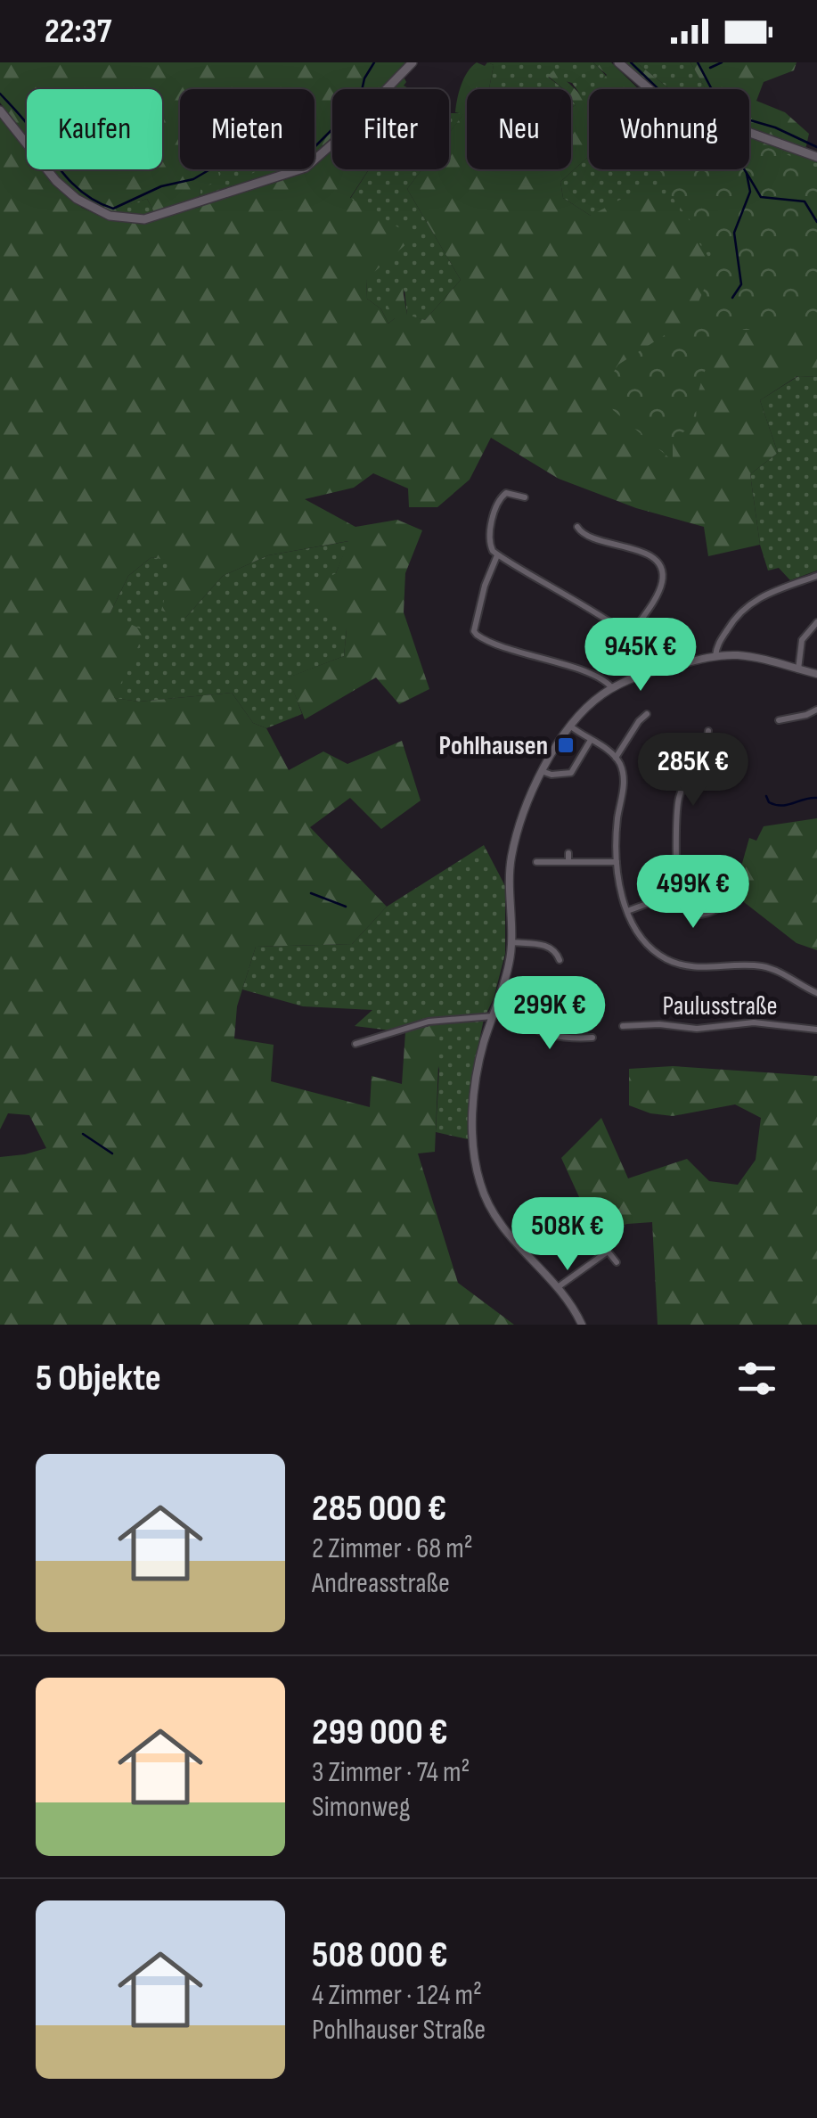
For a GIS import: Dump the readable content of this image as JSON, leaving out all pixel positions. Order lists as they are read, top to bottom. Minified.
{"streets":{"street":["Paulusstraße"]},"places":{"transit":["Pohlhausen"]},"page":{"status":"22:37","chip":["Kaufen","Mieten","Filter","Neu","Wohnung"],"price":["945K €","285K €","499K €","299K €","508K €"],"heading":"5 Objekte","list":[{"name":"285 000 €","note":"2 Zimmer · 68 m² · Andreasstraße"},{"name":"299 000 €","note":"3 Zimmer · 74 m² · Simonweg"},{"name":"508 000 €","note":"4 Zimmer · 124 m² · Pohlhauser Straße"}]}}
